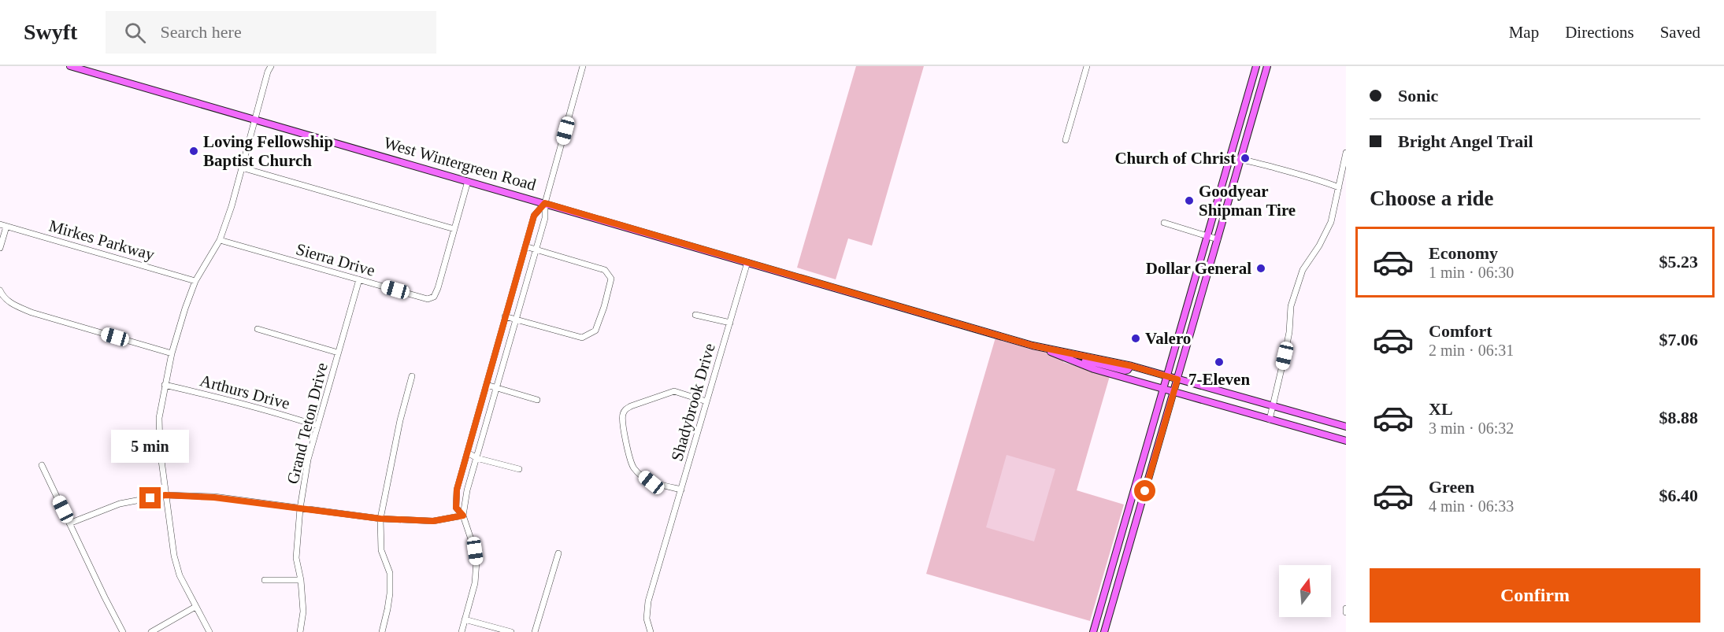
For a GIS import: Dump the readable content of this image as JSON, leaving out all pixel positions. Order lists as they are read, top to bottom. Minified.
{"streets":{"main road":["West Wintergreen Road"],"street":["Mirkes Parkway","Sierra Drive","Arthurs Drive","Shadybrook Drive","Grand Teton Drive"]},"crossings":[["West Wintergreen Road","Shadybrook Drive"],["Sierra Drive","Grand Teton Drive"],["Arthurs Drive","Grand Teton Drive"]],"places":["Loving Fellowship Baptist Church","Church of Christ","Goodyear Shipman Tire","Dollar General","Valero","7-Eleven"],"north":"top","page":{"header":"Swyft","search":"Search here","nav":["Map","Directions","Saved"],"banner":["Sonic","Bright Angel Trail"],"heading":"Choose a ride","list":[{"name":"Economy","note":"1 min · 06:30","value":"$5.23"},{"name":"Comfort","note":"2 min · 06:31","value":"$7.06"},{"name":"XL","note":"3 min · 06:32","value":"$8.88"},{"name":"Green","note":"4 min · 06:33","value":"$6.40"}],"bubble":"5 min","buttons":"Confirm"}}
